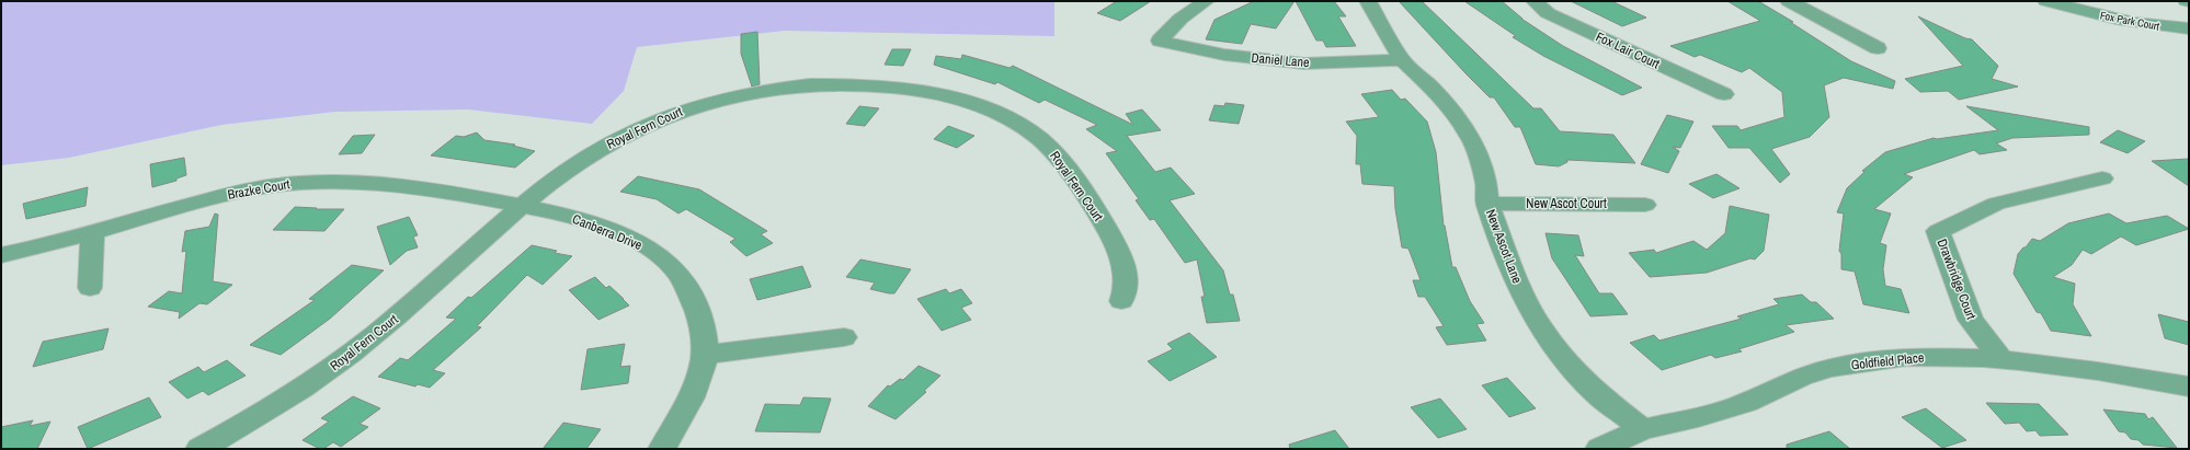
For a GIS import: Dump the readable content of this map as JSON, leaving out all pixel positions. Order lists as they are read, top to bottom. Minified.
{"streets":{"street":["Fox Park Court","Fox Lair Court","Daniel Lane","Royal Fern Court","Brazke Court","New Ascot Court","Canberra Drive","New Ascot Lane","Drawbridge Court","Goldfield Place"]},"crossings":[["Daniel Lane","New Ascot Lane"],["Royal Fern Court","Brazke Court"],["Royal Fern Court","Canberra Drive"],["Brazke Court","Canberra Drive"],["New Ascot Court","New Ascot Lane"],["New Ascot Lane","Goldfield Place"],["Drawbridge Court","Goldfield Place"]]}
